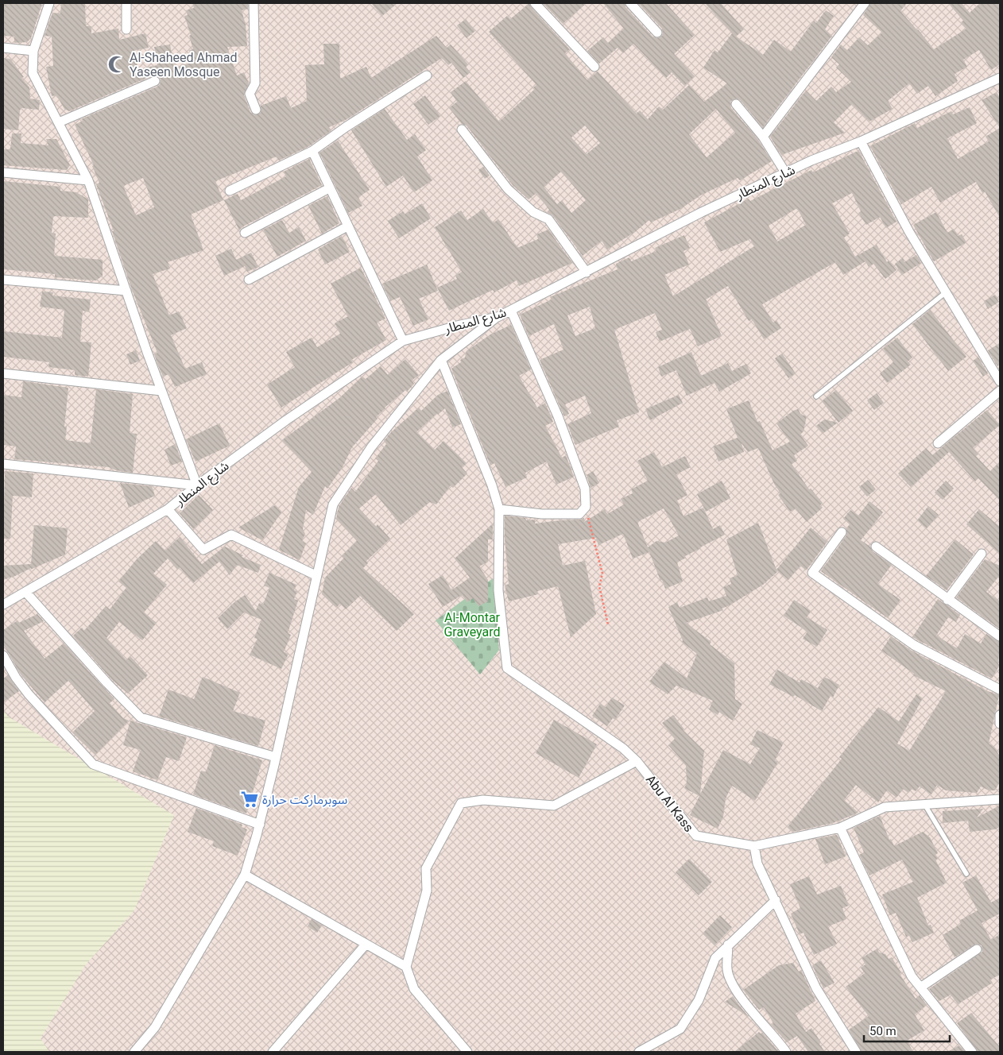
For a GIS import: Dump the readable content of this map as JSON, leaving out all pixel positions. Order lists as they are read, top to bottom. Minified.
{"streets":{"street":["شارع المنطار","Abu Al Kass"]},"parks":["Al-Montar Graveyard"],"places":{"mosque":["Al-Shaheed Ahmad Yaseen Mosque"],"supermarket":["سوبرماركت حرارة"]},"scale_bar":"50 m"}
